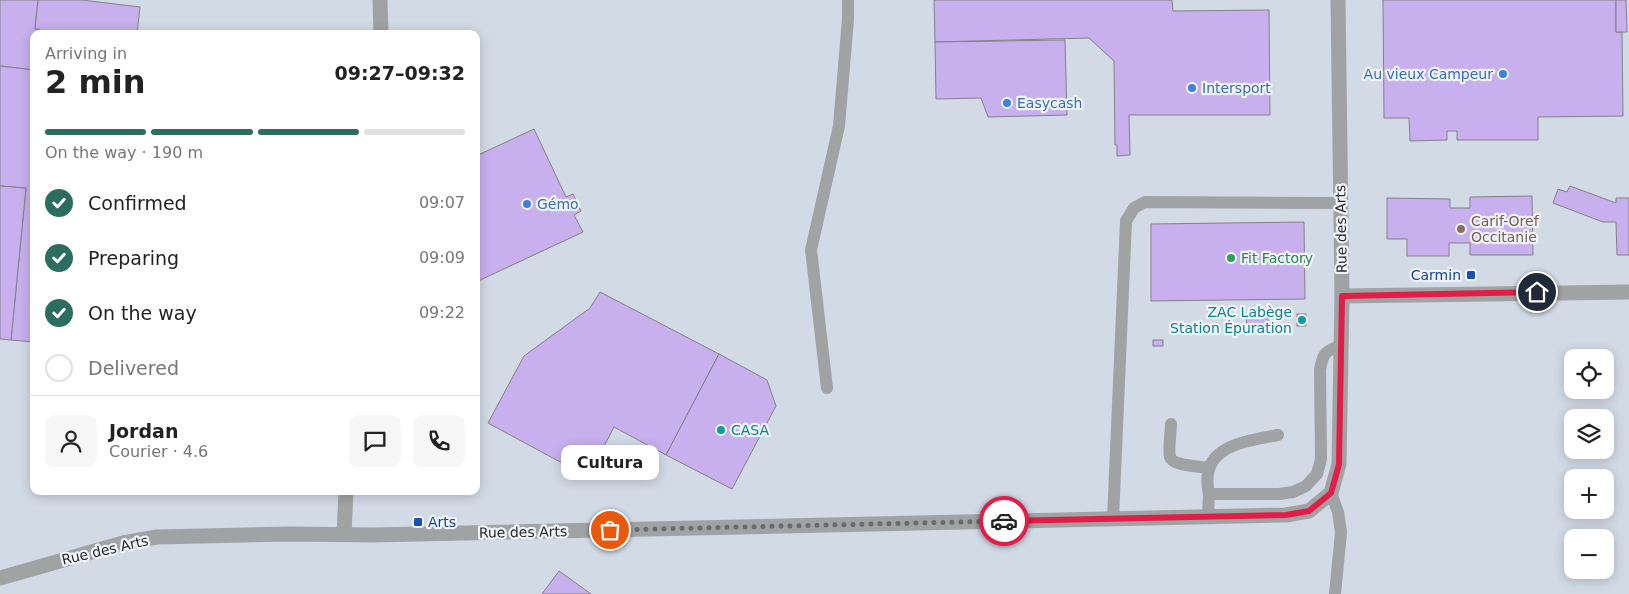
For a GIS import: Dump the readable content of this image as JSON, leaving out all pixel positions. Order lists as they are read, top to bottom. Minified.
{"streets":{"street":["Rue des Arts"]},"places":{"other":["Au vieux Campeur","Intersport","Easycash","Gémo","Carif-Oref Occitanie","Fit Factory","ZAC Labège Station Épuration","CASA","Cultura"],"transit":["Carmin","Arts"]},"page":{"heading":["2 min","Arriving in","09:27–09:32"],"panel":["Jordan","Courier · 4.6"],"bar":"On the way · 190 m","list":[["Confirmed","09:07"],["Preparing","09:09"],["On the way","09:22"],"Delivered"],"map_buttons":["+","−"],"bubble":"Cultura"}}
